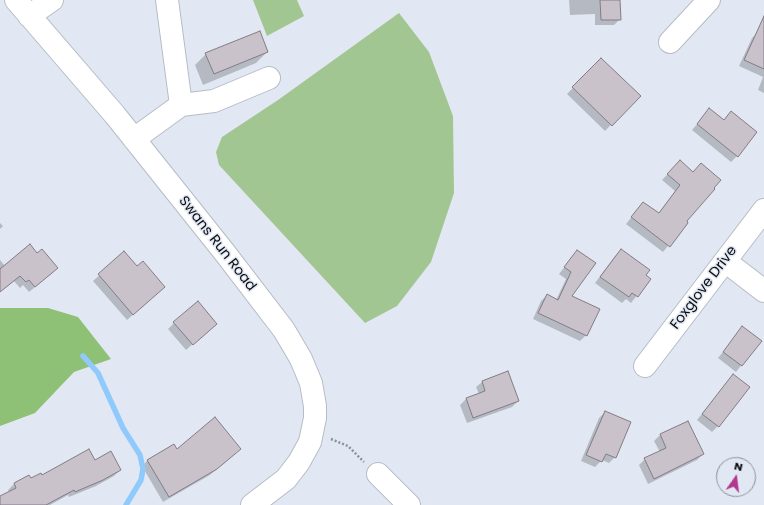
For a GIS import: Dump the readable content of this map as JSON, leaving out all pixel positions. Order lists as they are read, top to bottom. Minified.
{"streets":{"street":["Swans Run Road","Foxglove Drive"]},"north":"top"}
